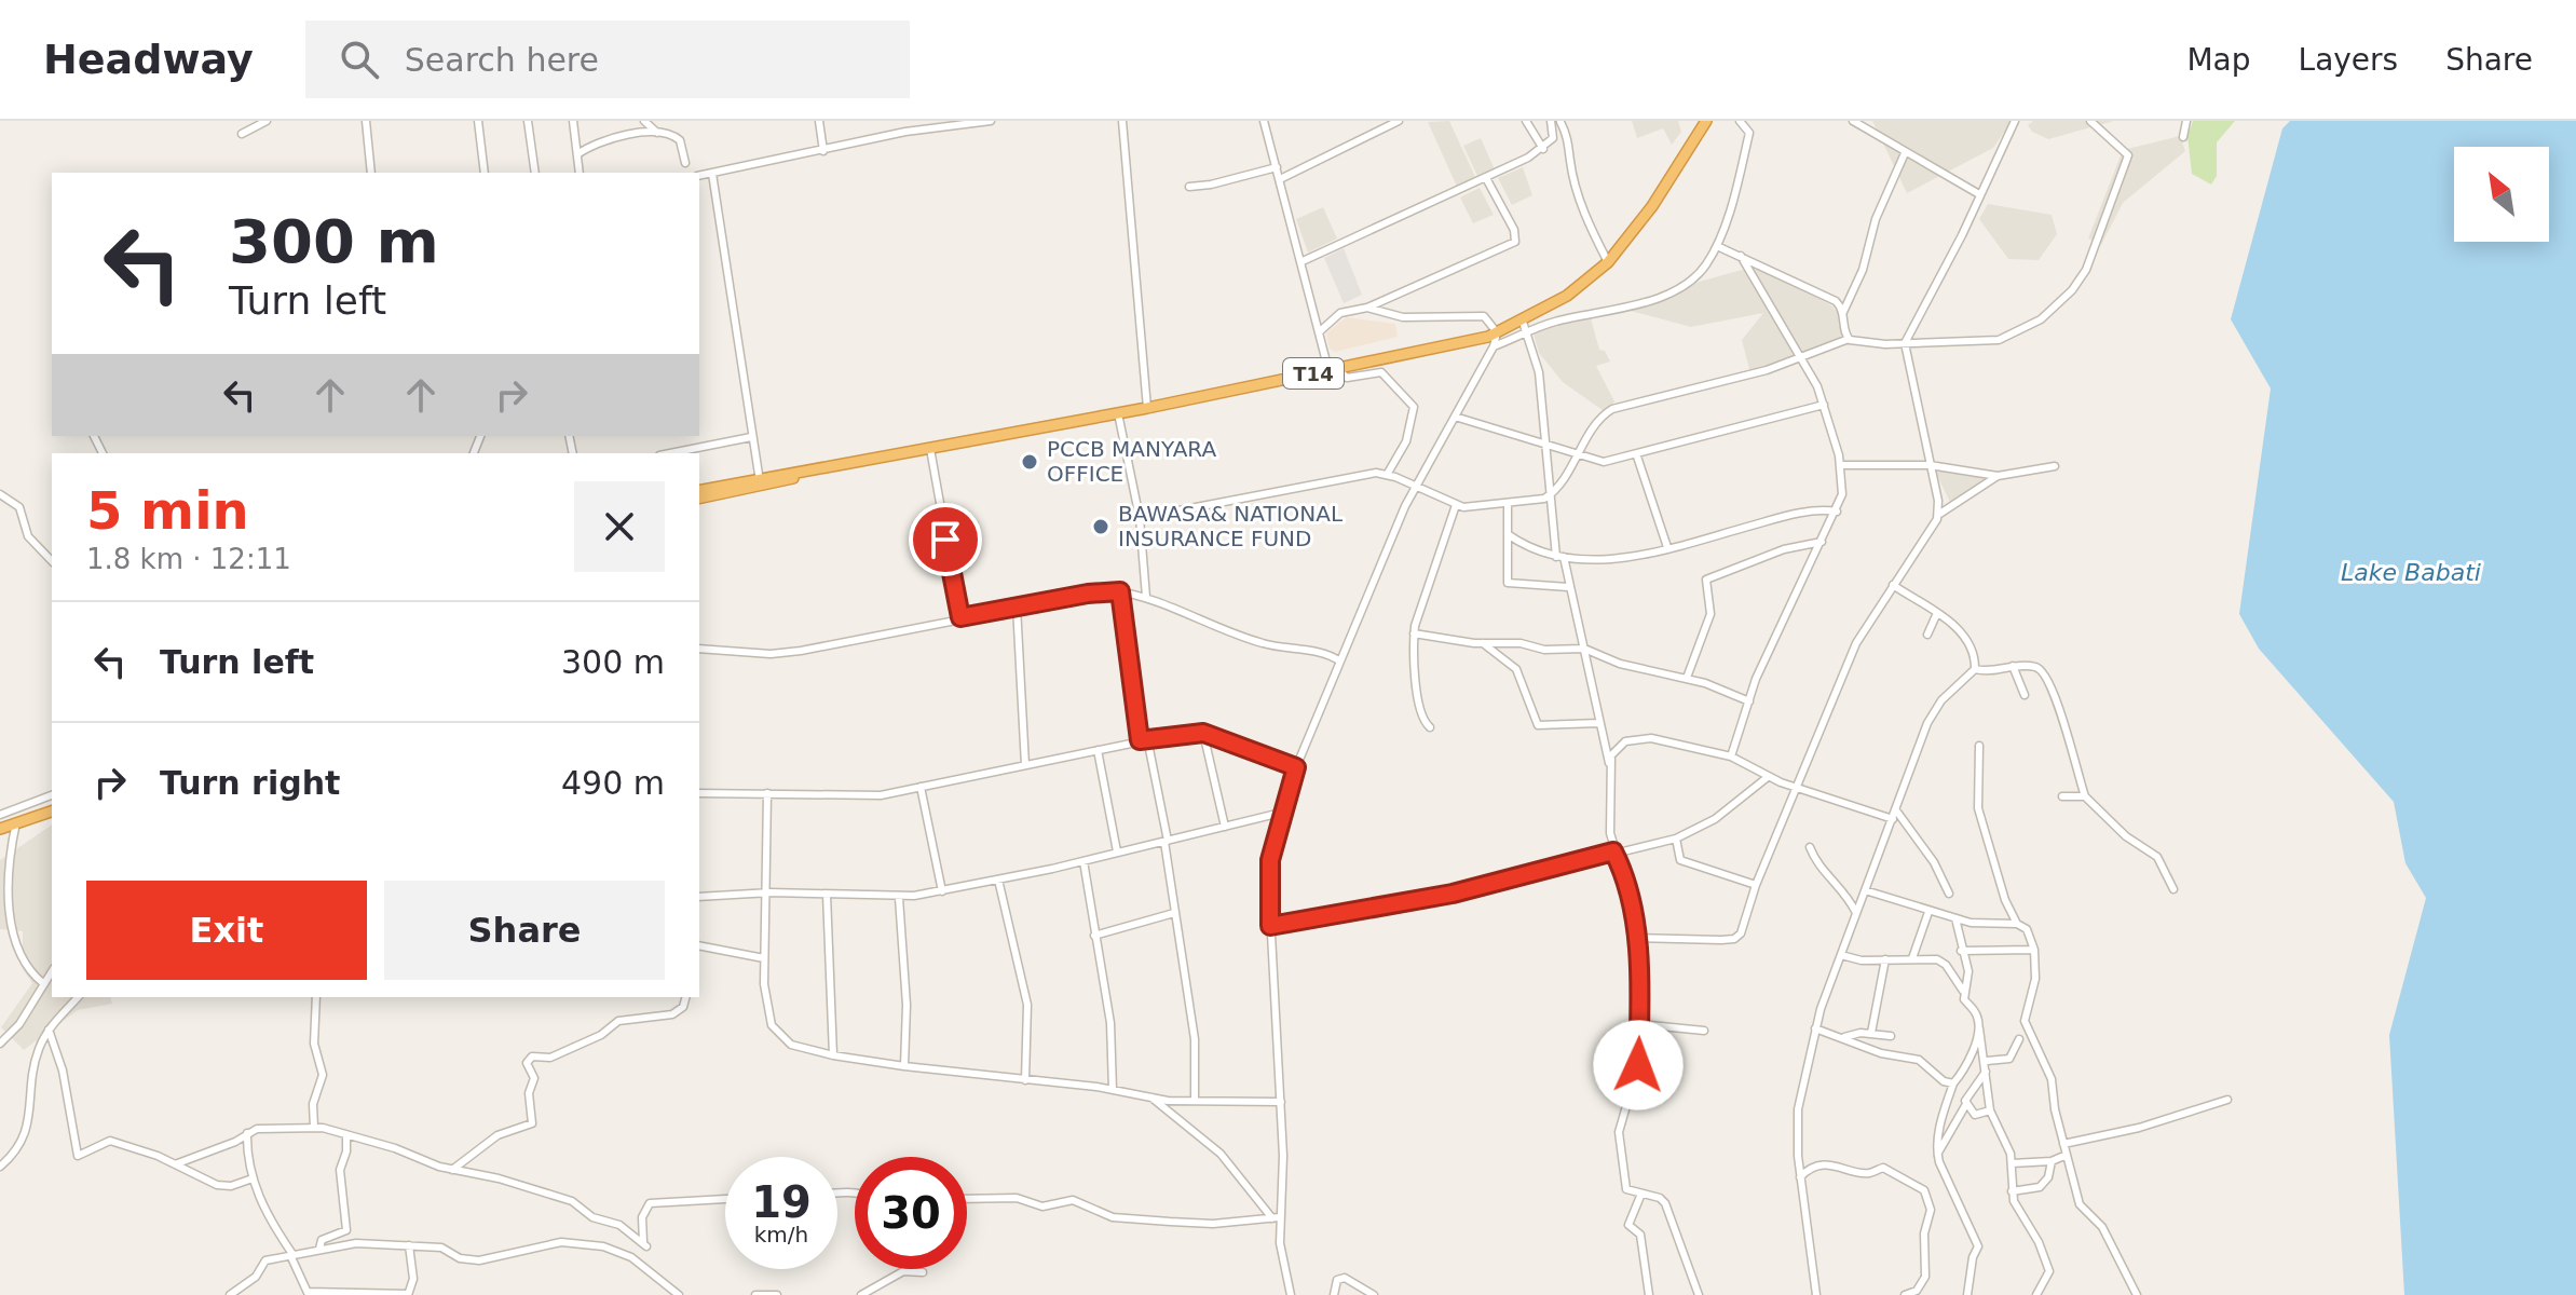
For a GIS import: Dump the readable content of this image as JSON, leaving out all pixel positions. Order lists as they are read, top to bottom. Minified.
{"streets":{"highway":["T14"]},"water":["Lake Babati"],"places":["PCCB MANYARA OFFICE","BAWASA& NATIONAL INSURANCE FUND"],"north":"top left","page":{"header":"Headway","search":"Search here","nav":["Map","Layers","Share"],"turn":["300 m","Turn left"],"heading":["5 min","1.8 km · 12:11"],"list":[{"name":"Turn left","value":"300 m"},{"name":"Turn right","value":"490 m"}],"buttons":["Exit","Share"],"speed":"19 km/h","limit":"30"}}
